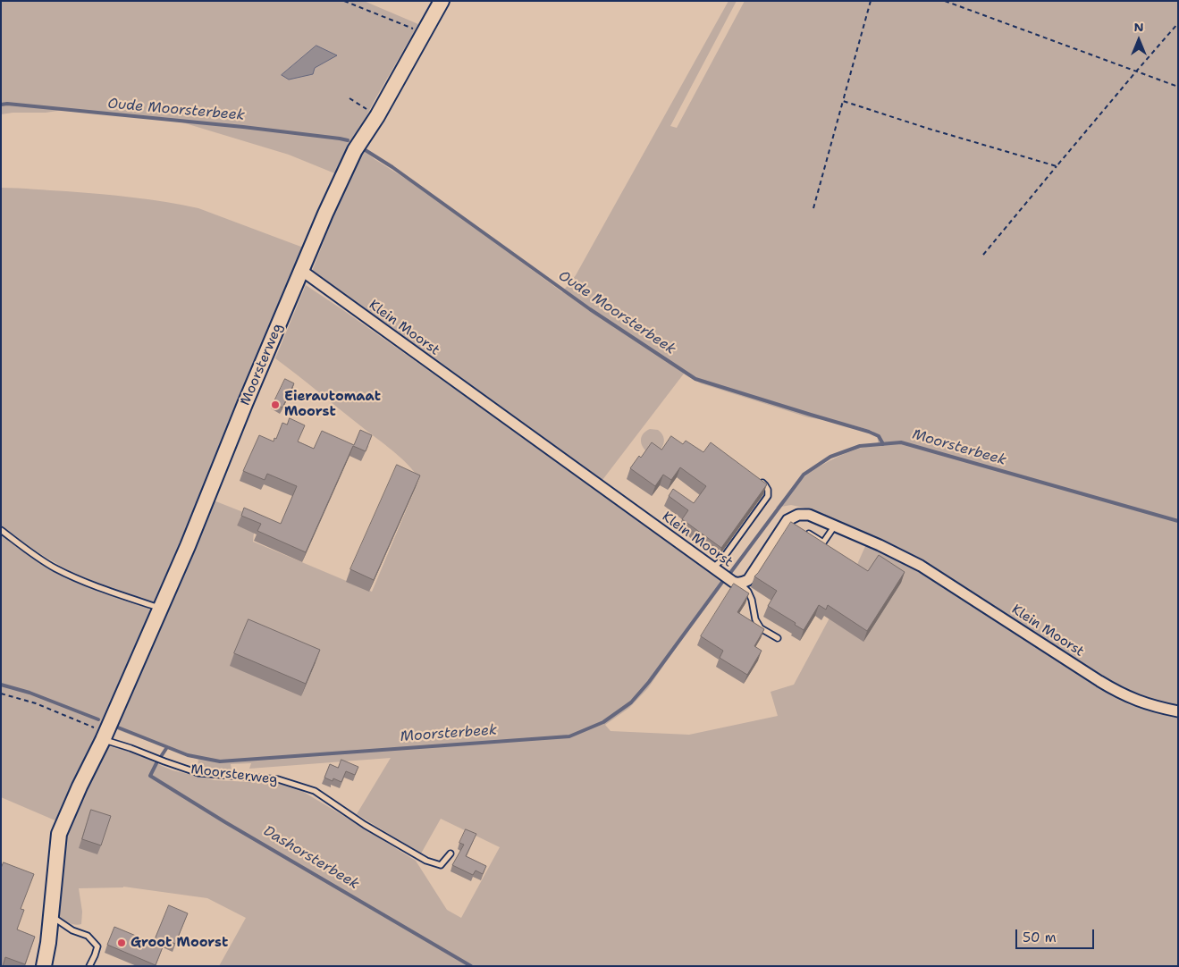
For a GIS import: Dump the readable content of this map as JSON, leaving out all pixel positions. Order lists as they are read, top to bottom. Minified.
{"streets":{"street":["Klein Moorst","Moorsterweg"]},"crossings":[["Klein Moorst","Moorsterweg"]],"water":["Oude Moorsterbeek","Moorsterbeek","Dashorsterbeek"],"places":["Eierautomaat Moorst","Groot Moorst"],"scale_bar":"50 m","north":"top"}
